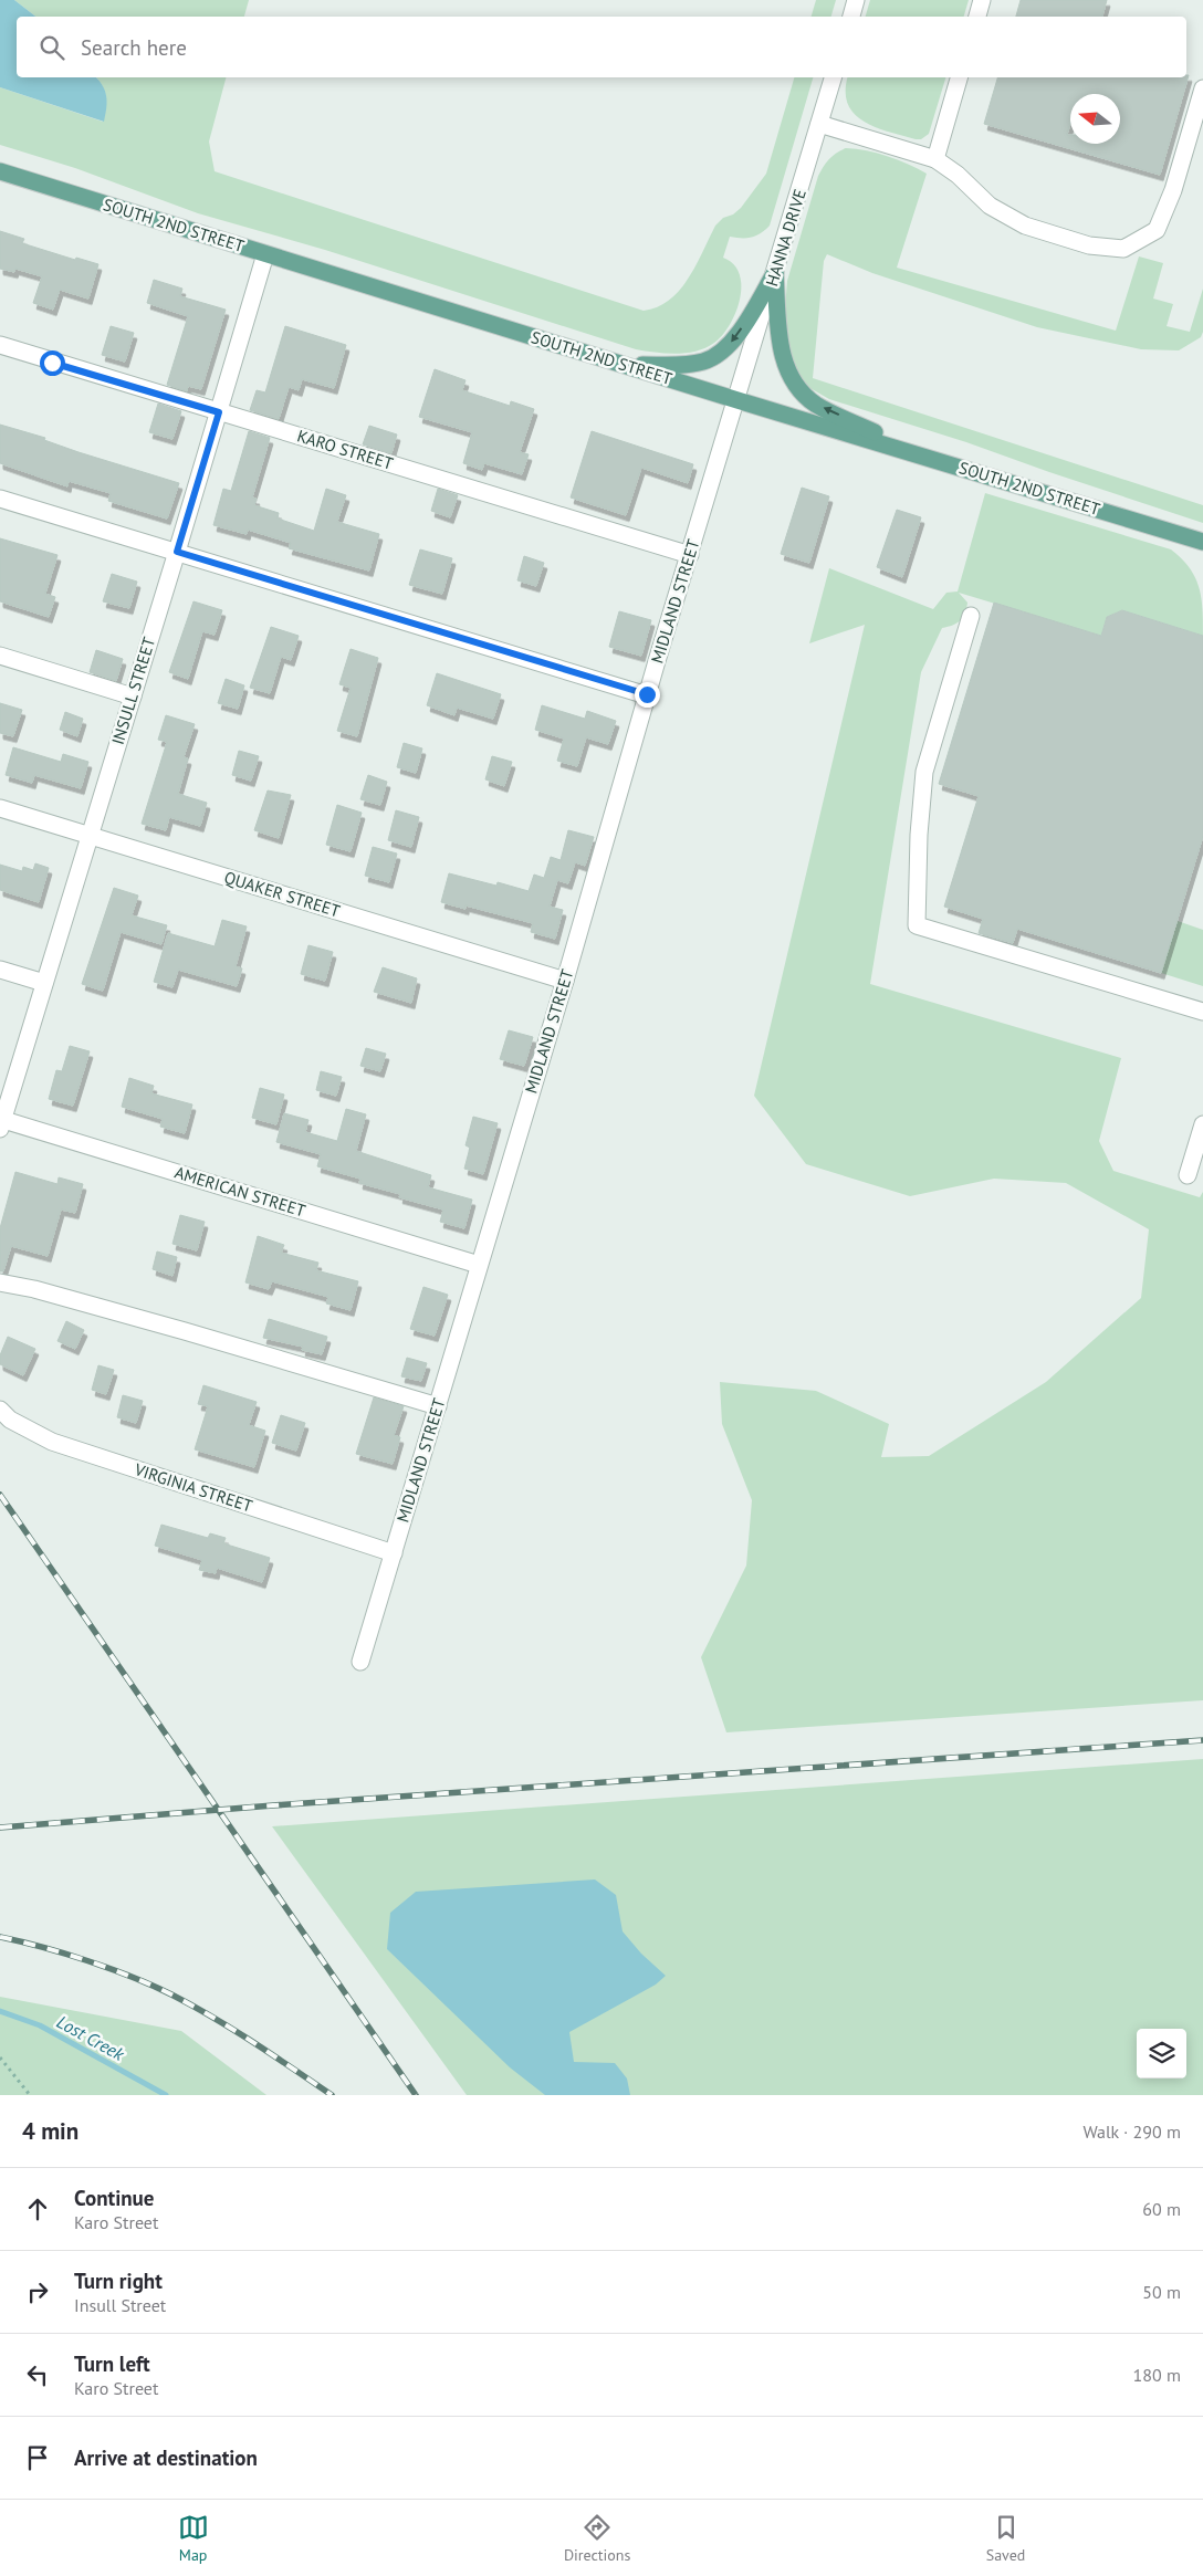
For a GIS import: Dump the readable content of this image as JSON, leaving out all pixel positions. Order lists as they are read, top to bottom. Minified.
{"streets":{"main road":["SOUTH 2ND STREET"],"street":["HANNA DRIVE","KARO STREET","MIDLAND STREET","INSULL STREET","QUAKER STREET","AMERICAN STREET","VIRGINIA STREET"]},"crossings":[["SOUTH 2ND STREET","HANNA DRIVE"],["SOUTH 2ND STREET","MIDLAND STREET"],["SOUTH 2ND STREET","INSULL STREET"],["HANNA DRIVE","MIDLAND STREET"],["KARO STREET","MIDLAND STREET"],["KARO STREET","INSULL STREET"],["MIDLAND STREET","QUAKER STREET"],["MIDLAND STREET","AMERICAN STREET"],["MIDLAND STREET","VIRGINIA STREET"],["INSULL STREET","QUAKER STREET"],["INSULL STREET","AMERICAN STREET"]],"water":["Lost Creek"],"north":"left","page":{"search":"Search here","heading":["4 min","Walk · 290 m"],"list":[["Continue","Karo Street","60 m"],["Turn right","Insull Street","50 m"],["Turn left","Karo Street","180 m"],"Arrive at destination"],"nav":["Map","Directions","Saved"]}}
